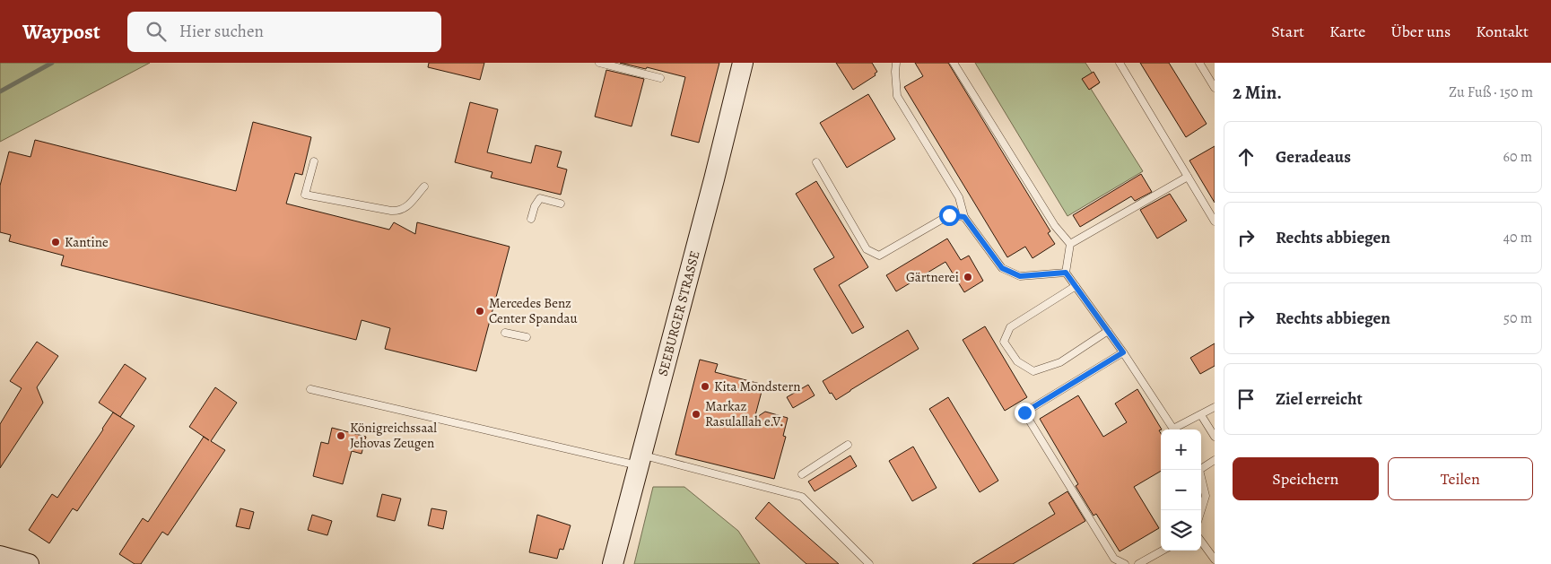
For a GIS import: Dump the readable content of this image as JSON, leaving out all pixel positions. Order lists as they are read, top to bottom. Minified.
{"streets":{"street":["SEEBURGER STRASSE"]},"places":["Kantine","Gärtnerei","Mercedes Benz Center Spandau","Kita Mondstern","Markaz Rasulallah e.V.","Königreichssaal Jehovas Zeugen"],"page":{"header":"Waypost","search":"Hier suchen","nav":["Start","Karte","Über uns","Kontakt"],"heading":["2 Min.","Zu Fuß · 150 m"],"list":[["Geradeaus","60 m"],["Rechts abbiegen","40 m"],["Rechts abbiegen","50 m"],"Ziel erreicht"],"map_buttons":["+","−"],"buttons":["Speichern","Teilen"]}}
